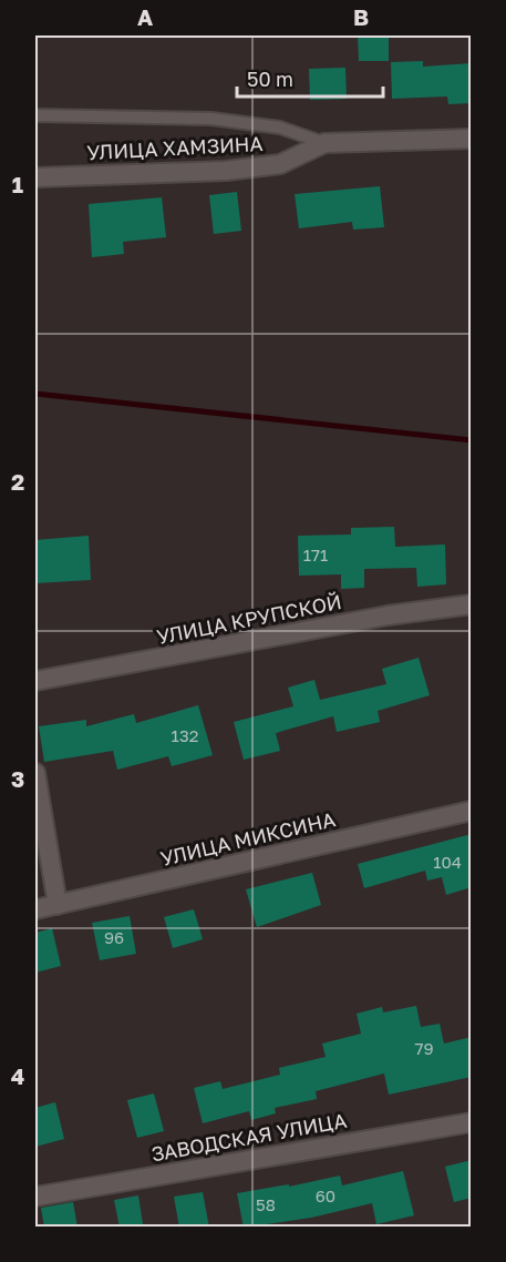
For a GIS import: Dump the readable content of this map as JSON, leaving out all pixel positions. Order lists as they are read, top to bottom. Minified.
{"streets":{"street":["УЛИЦА ХАМЗИНА","УЛИЦА КРУПСКОЙ","УЛИЦА МИКСИНА","ЗАВОДСКАЯ УЛИЦА"]},"house_numbers":["171","132","104","96","79","60","58"],"scale_bar":"50 m","grid":{"columns":["A","B"],"rows":["1","2","3","4"]}}
